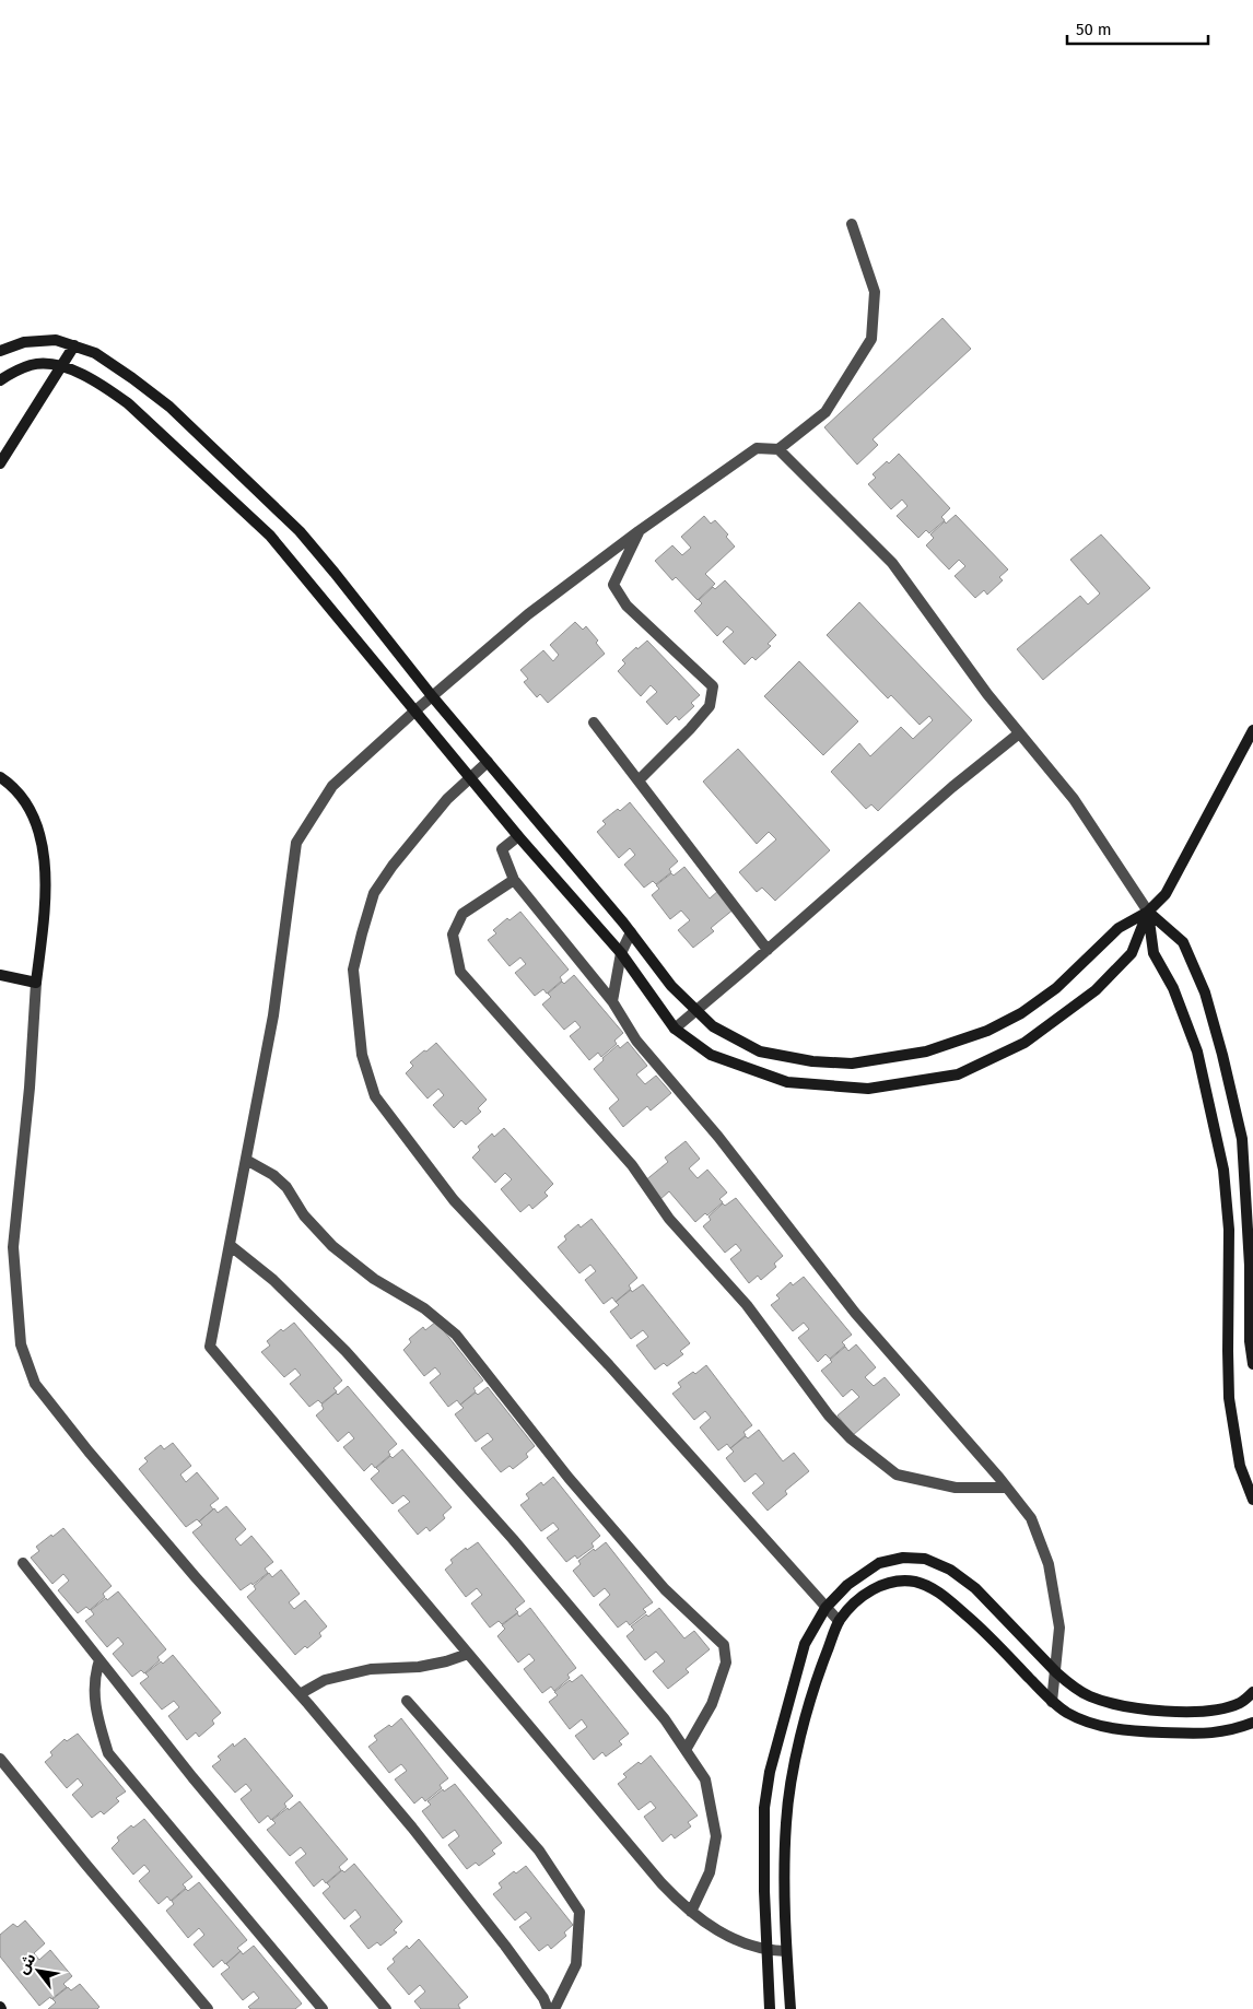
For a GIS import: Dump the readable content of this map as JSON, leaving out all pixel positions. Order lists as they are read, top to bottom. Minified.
{"scale_bar":"50 m","north":"top left"}
